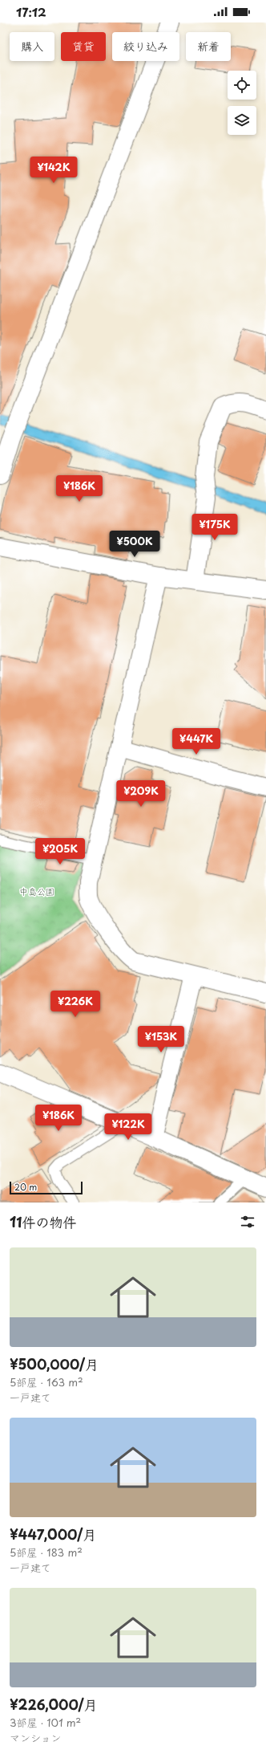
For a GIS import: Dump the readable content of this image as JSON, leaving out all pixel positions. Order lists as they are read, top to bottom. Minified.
{"parks":["中島公園"],"scale_bar":"20 m","page":{"status":"17:12","chip":["購入","賃貸","絞り込み","新着"],"price":["¥142K","¥186K","¥175K","¥500K","¥447K","¥209K","¥205K","¥226K","¥153K","¥186K","¥122K"],"scale":"20 m","heading":"11件の物件","list":[{"name":"¥500,000/月","note":"5部屋 · 163 m² · 一戸建て"},{"name":"¥447,000/月","note":"5部屋 · 183 m² · 一戸建て"},{"name":"¥226,000/月","note":"3部屋 · 101 m² · マンション"}]}}
